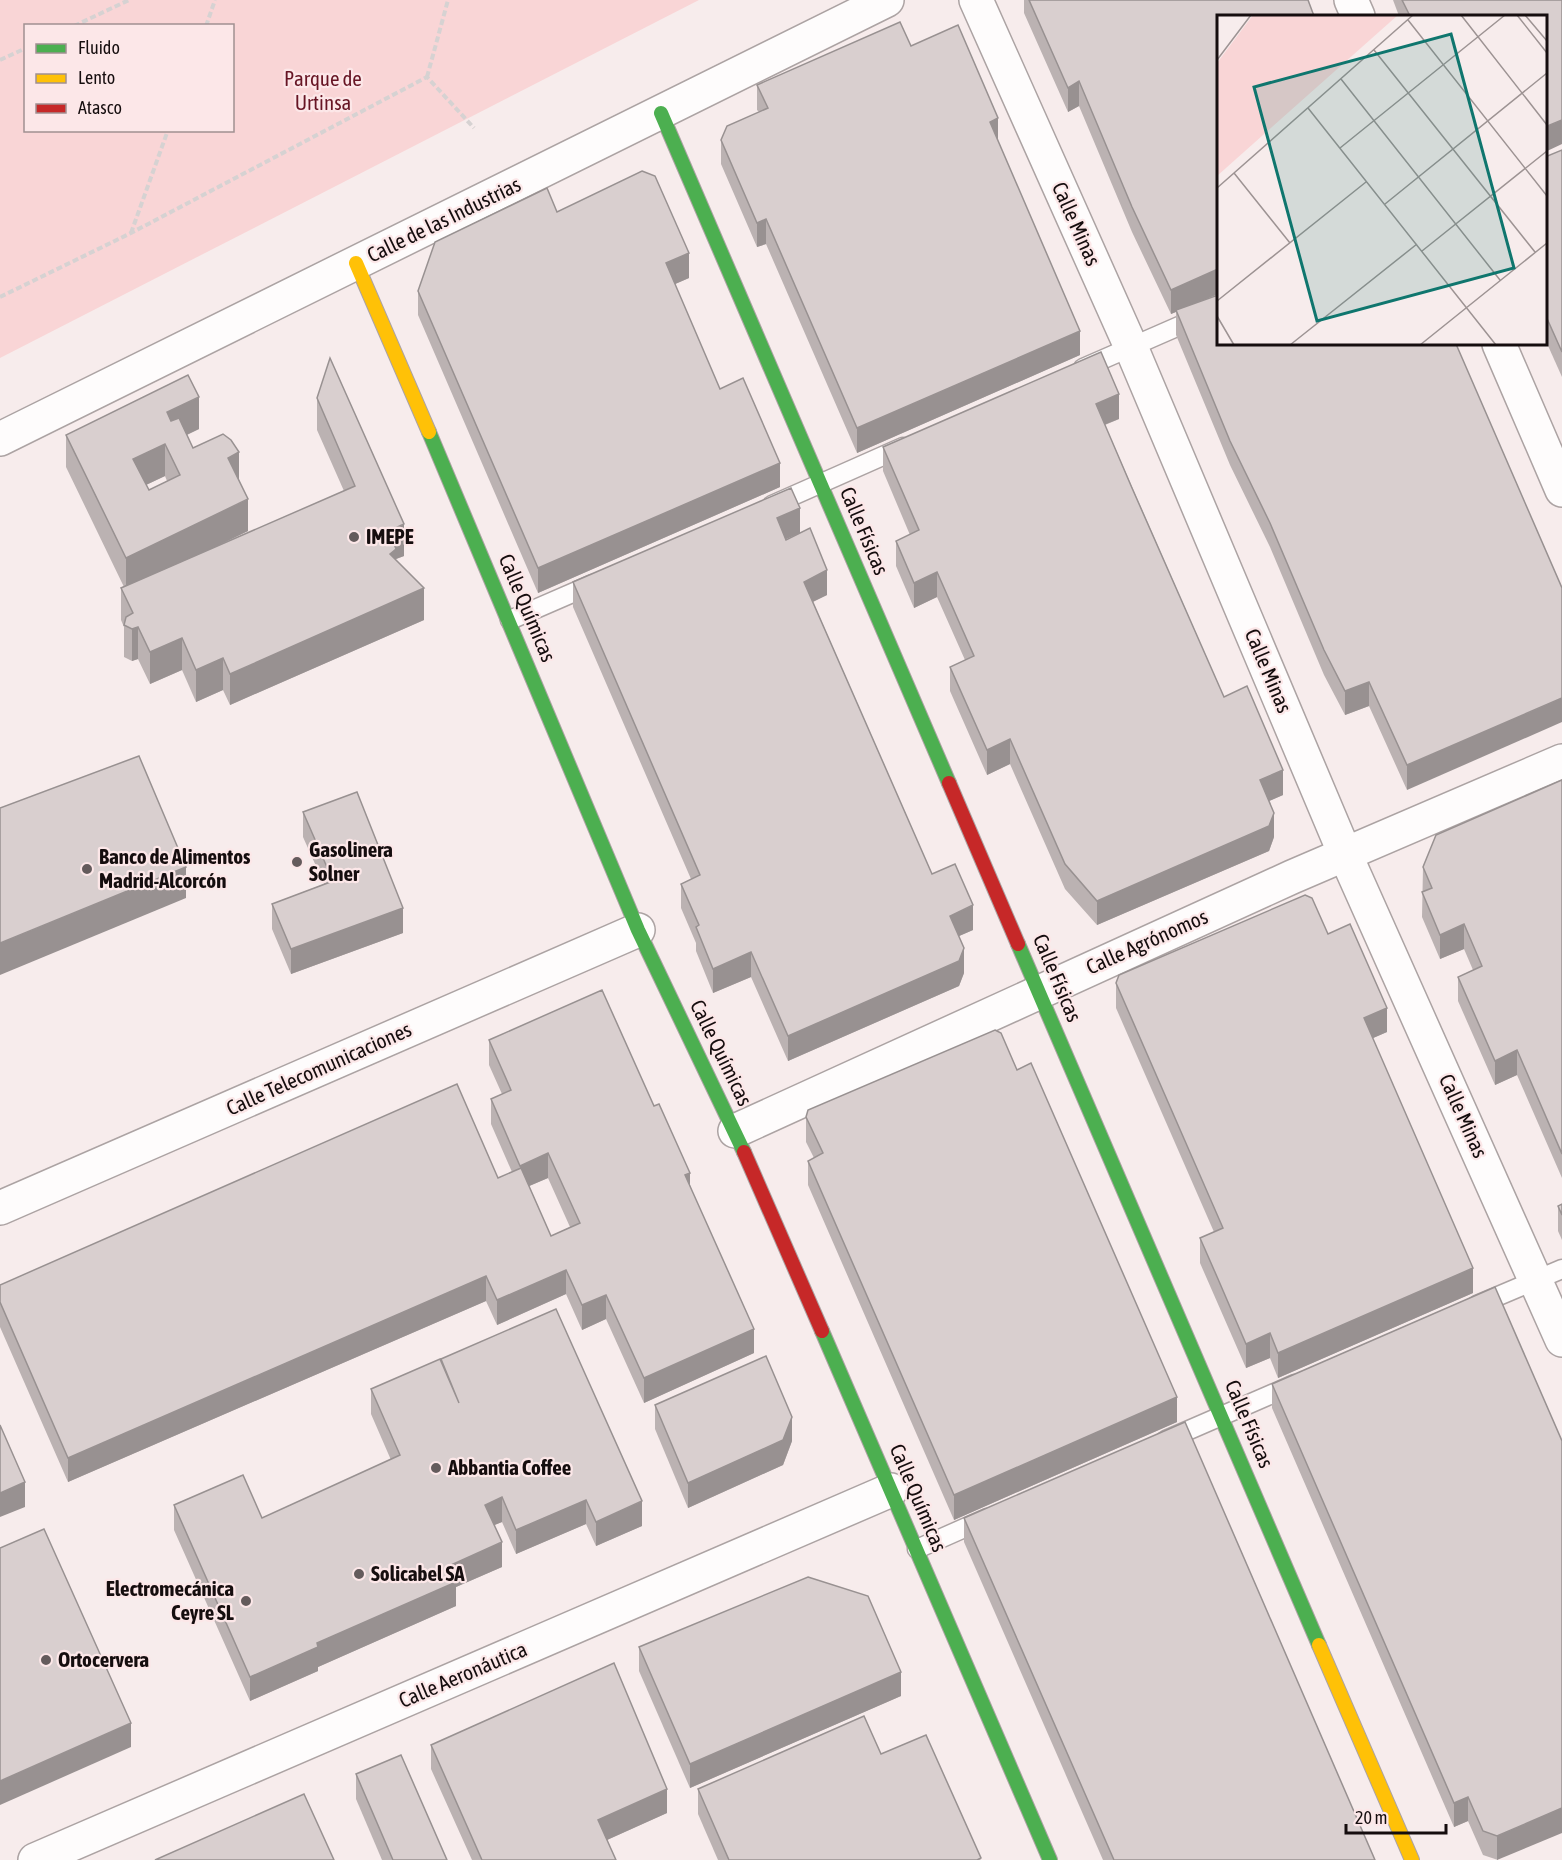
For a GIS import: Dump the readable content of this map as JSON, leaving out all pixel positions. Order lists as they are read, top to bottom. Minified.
{"streets":{"street":["Calle de las Industrias","Calle Minas","Calle Físicas","Calle Químicas","Calle Agrónomos","Calle Telecomunicaciones","Calle Aeronáutica"]},"crossings":[["Calle de las Industrias","Calle Físicas"],["Calle de las Industrias","Calle Químicas"],["Calle Minas","Calle Agrónomos"],["Calle Físicas","Calle Agrónomos"],["Calle Químicas","Calle Agrónomos"],["Calle Químicas","Calle Telecomunicaciones"],["Calle Químicas","Calle Aeronáutica"]],"parks":["Parque de Urtinsa"],"places":["IMEPE","Gasolinera Solner","Banco de Alimentos Madrid-Alcorcón","Abbantia Coffee","Solicabel SA","Electromecánica Ceyre SL","Ortocervera"],"legend":["Fluido","Lento","Atasco"],"scale_bar":"20 m"}
